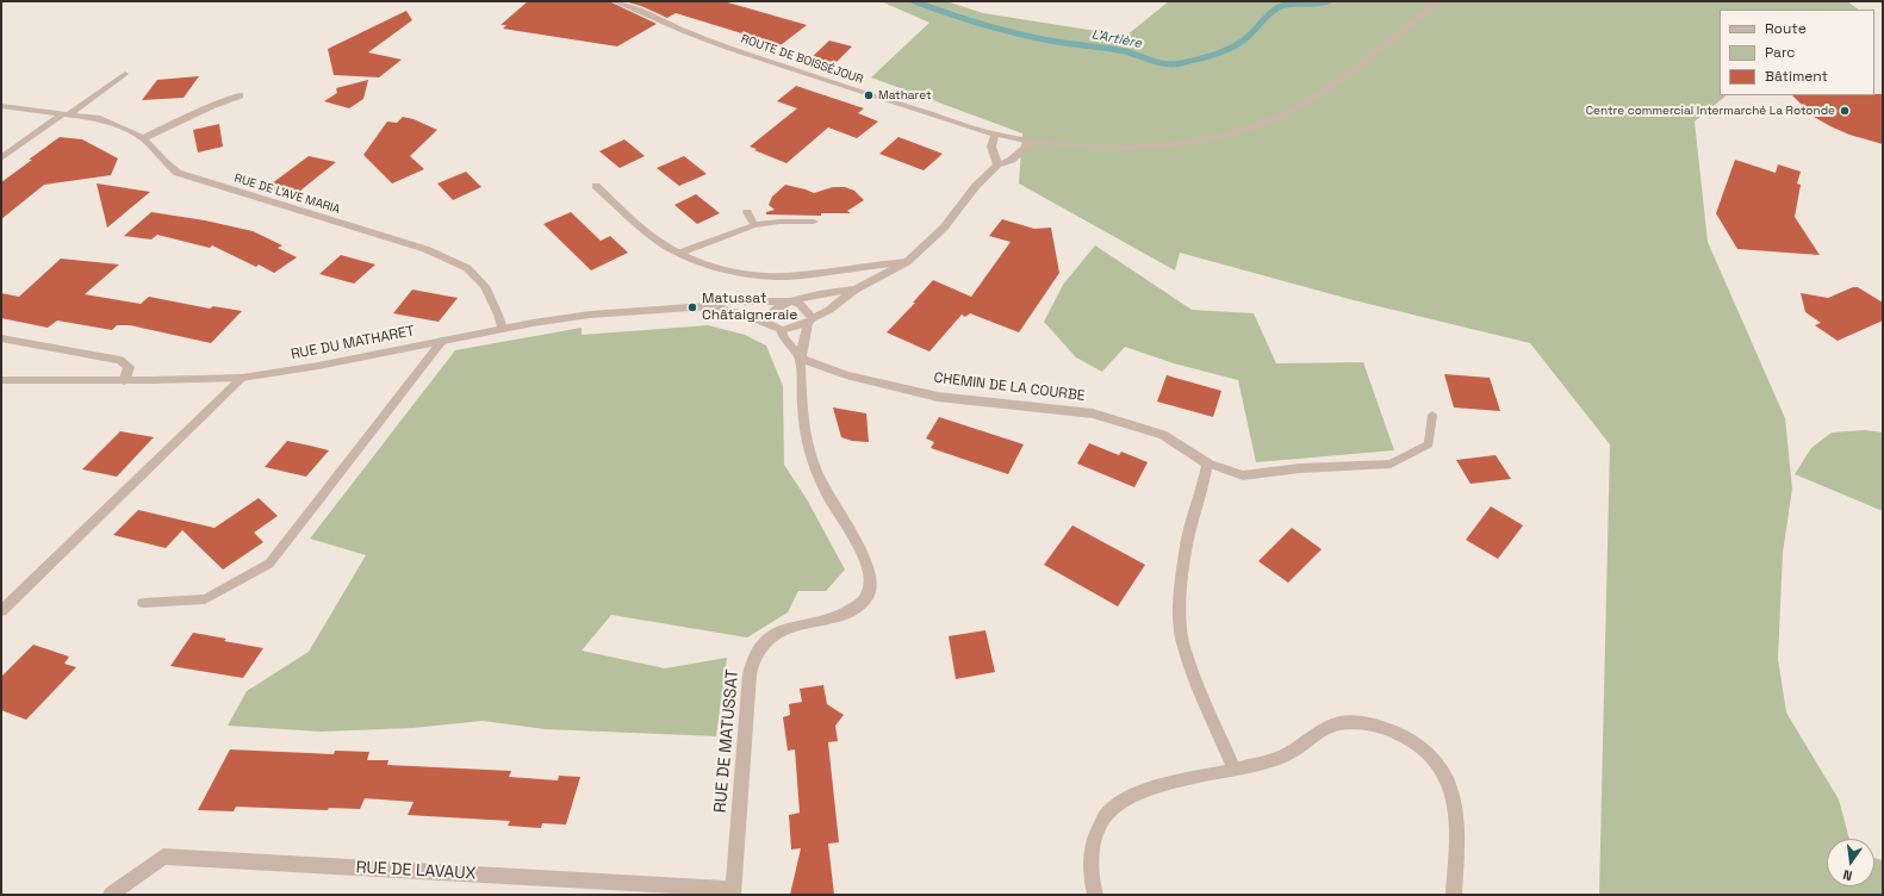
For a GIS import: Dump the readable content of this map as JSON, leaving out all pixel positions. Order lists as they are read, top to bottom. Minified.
{"streets":{"street":["ROUTE DE BOISSÉJOUR","RUE DE L'AVE MARIA","RUE DU MATHARET","CHEMIN DE LA COURBE","RUE DE MATUSSAT","RUE DE LAVAUX"]},"crossings":[["ROUTE DE BOISSÉJOUR","RUE DU MATHARET"],["RUE DE L'AVE MARIA","RUE DU MATHARET"],["CHEMIN DE LA COURBE","RUE DE MATUSSAT"],["RUE DE MATUSSAT","RUE DE LAVAUX"]],"water":["L'Artière"],"places":["Matharet","Centre commercial Intermarché La Rotonde","Matussat Châtaigneraie"],"legend":["Route","Parc","Bâtiment"],"north":"bottom"}
